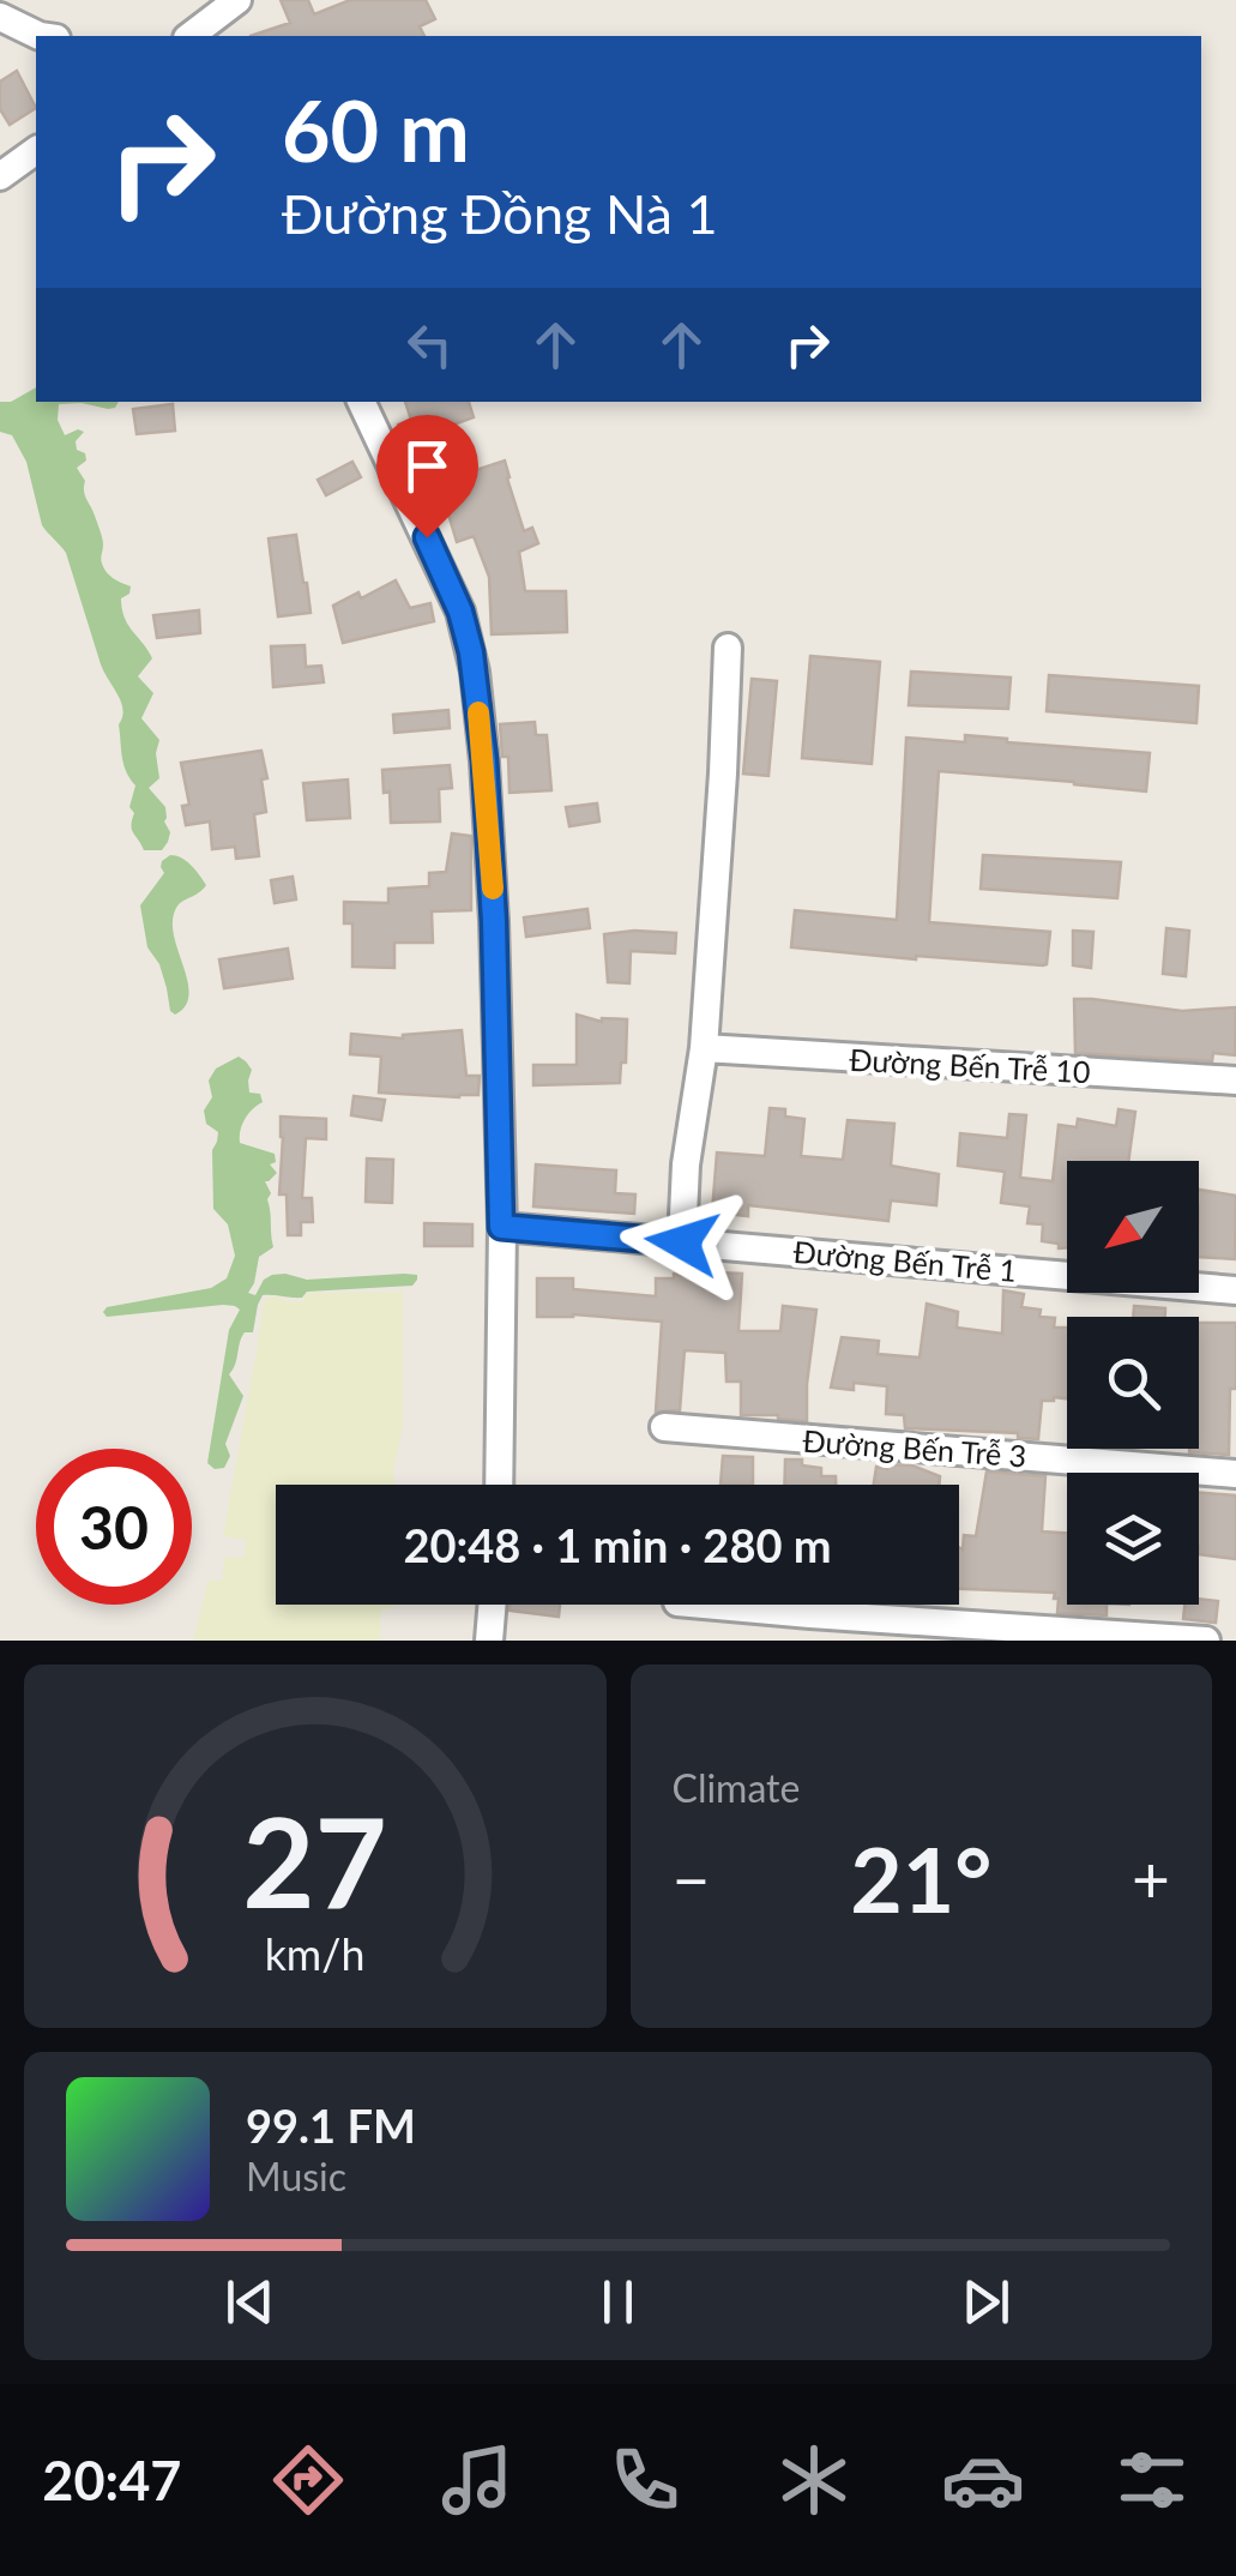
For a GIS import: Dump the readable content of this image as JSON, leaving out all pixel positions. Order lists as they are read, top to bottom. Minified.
{"streets":{"street":["Đường Bến Trễ 10","Đường Bến Trễ 1","Đường Bến Trễ 3"]},"north":"bottom left","page":{"turn":["60 m","Đường Đồng Nà 1"],"limit":"30","trip":"20:48 · 1 min · 280 m","tile":"Climate","heat":["−","21°","+"],"song":["99.1 FM","Music"],"tabs":"20:47","gauge":["27","km/h"]}}
